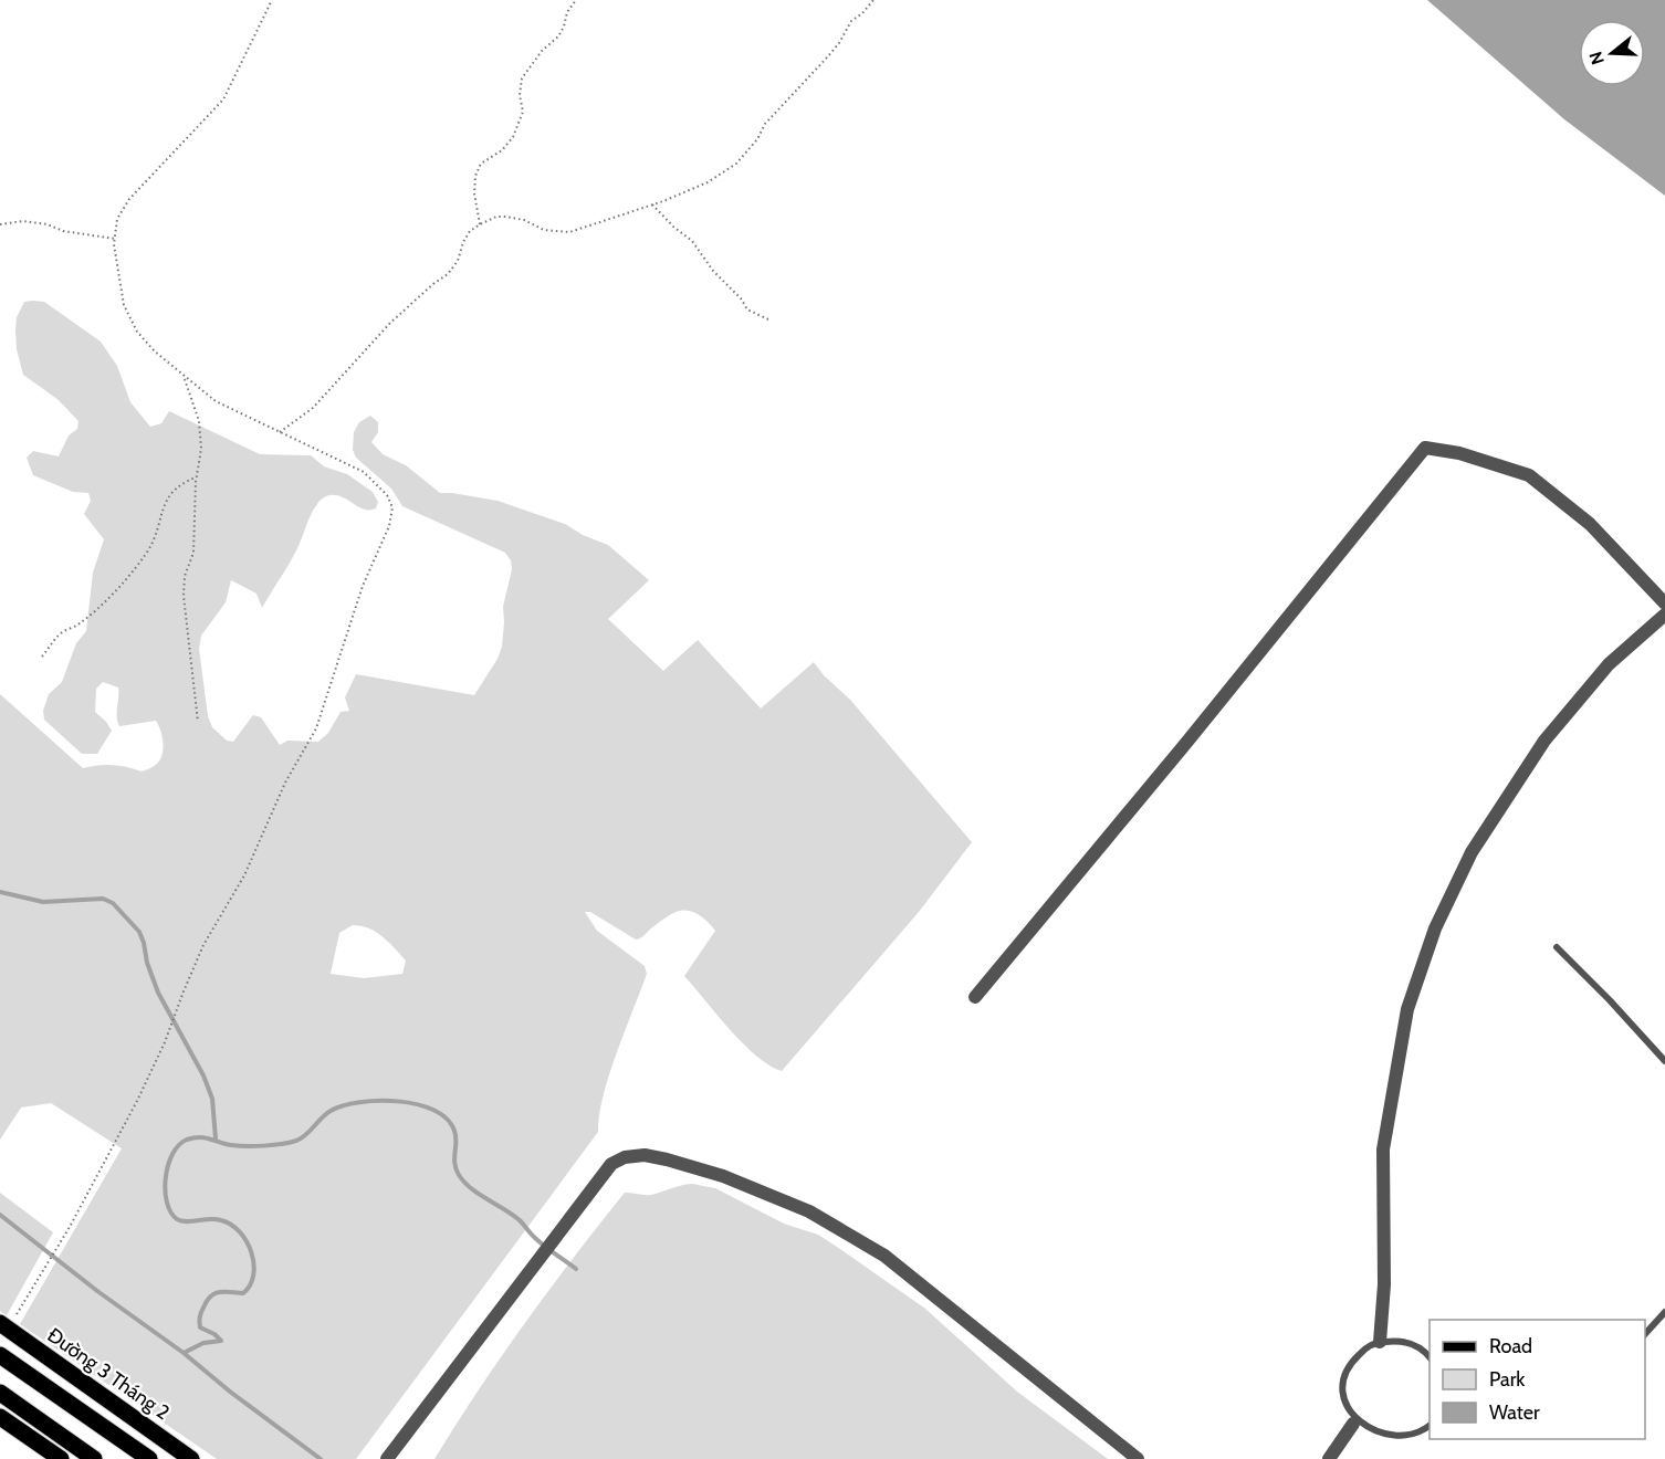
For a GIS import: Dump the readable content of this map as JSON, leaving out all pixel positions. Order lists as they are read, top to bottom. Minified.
{"streets":{"main road":["Đường 3 Tháng 2"]},"legend":["Road","Park","Water"],"north":"left"}
